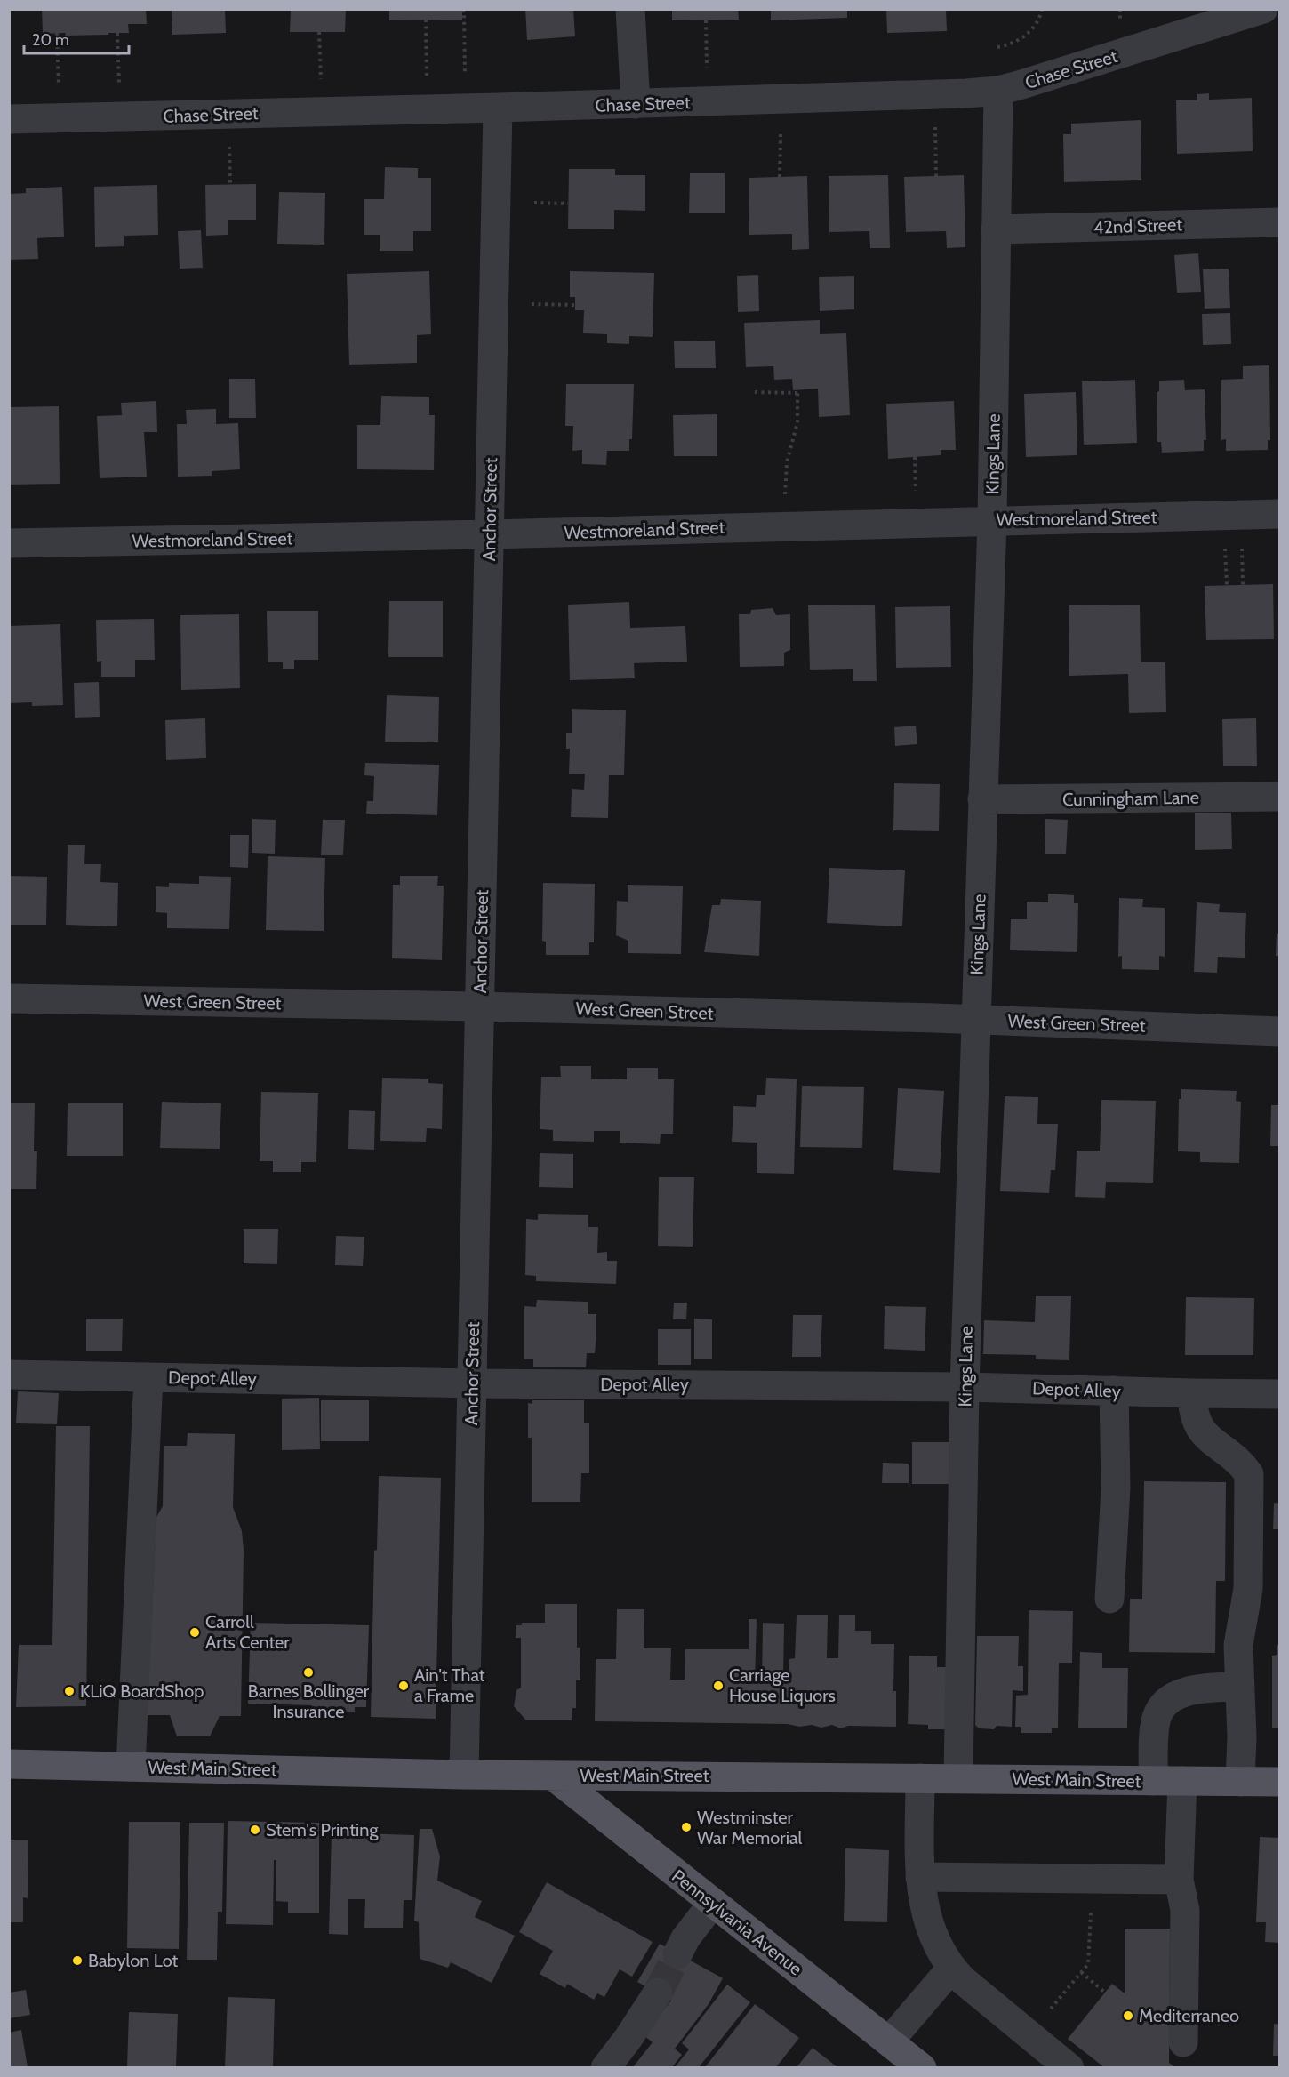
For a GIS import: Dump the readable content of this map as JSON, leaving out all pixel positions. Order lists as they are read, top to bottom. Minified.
{"streets":{"main road":["West Main Street","Pennsylvania Avenue"],"street":["Chase Street","42nd Street","Kings Lane","Anchor Street","Westmoreland Street","Cunningham Lane","West Green Street","Depot Alley"]},"crossings":[["Chase Street","Kings Lane"],["Chase Street","Anchor Street"],["42nd Street","Kings Lane"],["Kings Lane","Westmoreland Street"],["Kings Lane","Cunningham Lane"],["Kings Lane","West Green Street"],["Kings Lane","Depot Alley"],["Kings Lane","West Main Street"],["Anchor Street","Westmoreland Street"],["Anchor Street","West Green Street"],["Anchor Street","Depot Alley"],["Anchor Street","West Main Street"],["West Main Street","Pennsylvania Avenue"]],"places":["Carroll Arts Center","Barnes Bollinger Insurance","Ain't That a Frame","Carriage House Liquors","KLiQ BoardShop","Westminster War Memorial","Stem's Printing","Babylon Lot","Mediterraneo"],"scale_bar":"20 m"}
